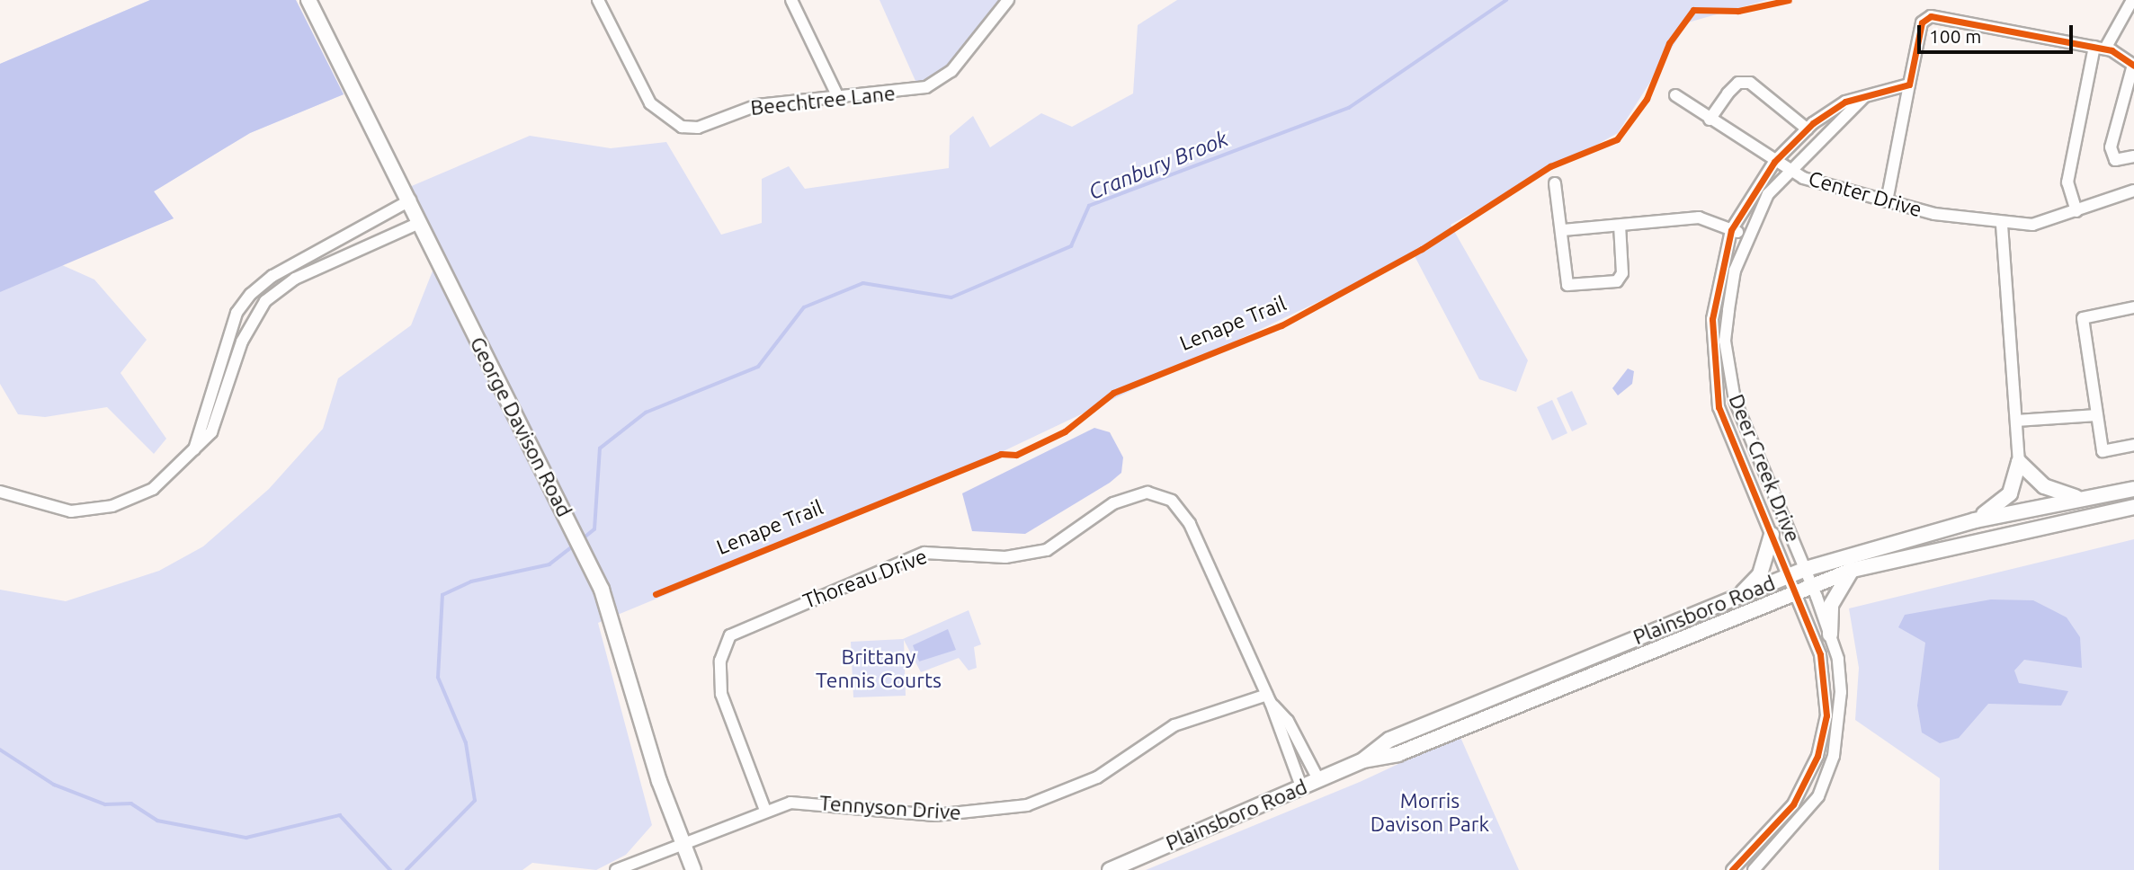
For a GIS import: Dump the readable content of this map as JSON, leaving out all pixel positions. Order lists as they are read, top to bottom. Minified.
{"streets":{"street":["Beechtree Lane","Center Drive","George Davison Road","Deer Creek Drive","Thoreau Drive","Plainsboro Road","Tennyson Drive"],"cycle path":["Lenape Trail"]},"crossings":[["Center Drive","Deer Creek Drive"],["George Davison Road","Tennyson Drive"],["Deer Creek Drive","Plainsboro Road"],["Thoreau Drive","Plainsboro Road"],["Thoreau Drive","Tennyson Drive"]],"water":["Cranbury Brook"],"parks":["Brittany Tennis Courts","Morris Davison Park"],"scale_bar":"100 m"}
